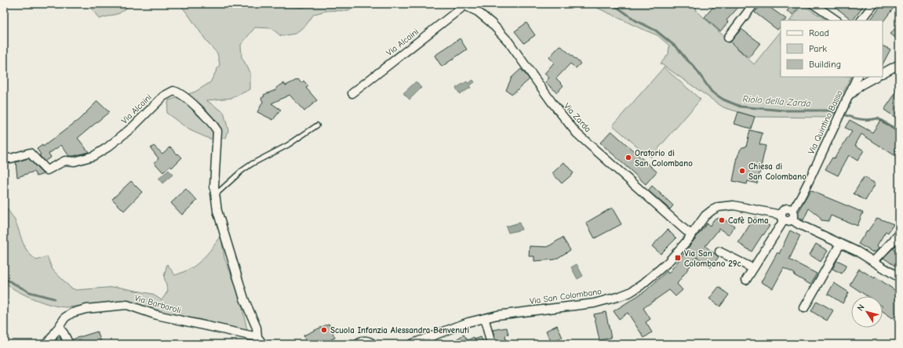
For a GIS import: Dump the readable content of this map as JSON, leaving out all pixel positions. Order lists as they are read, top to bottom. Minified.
{"streets":{"street":["Via Alcaini","Via Zarda","Via Quintino Basso","Via San Colombano","Via Barbaroli"]},"crossings":[["Via Alcaini","Via Zarda"],["Via Alcaini","Via Barbaroli"],["Via Zarda","Via San Colombano"],["Via Quintino Basso","Via San Colombano"]],"water":["Riolo della Zarda"],"places":{"other":["Oratorio di San Colombano","Chiesa di San Colombano","Cafè Doma","Scuola Infanzia Alessandra Benvenuti"],"transit":["Via San Colombano 29c"]},"legend":["Road","Park","Building"],"north":"top left"}
